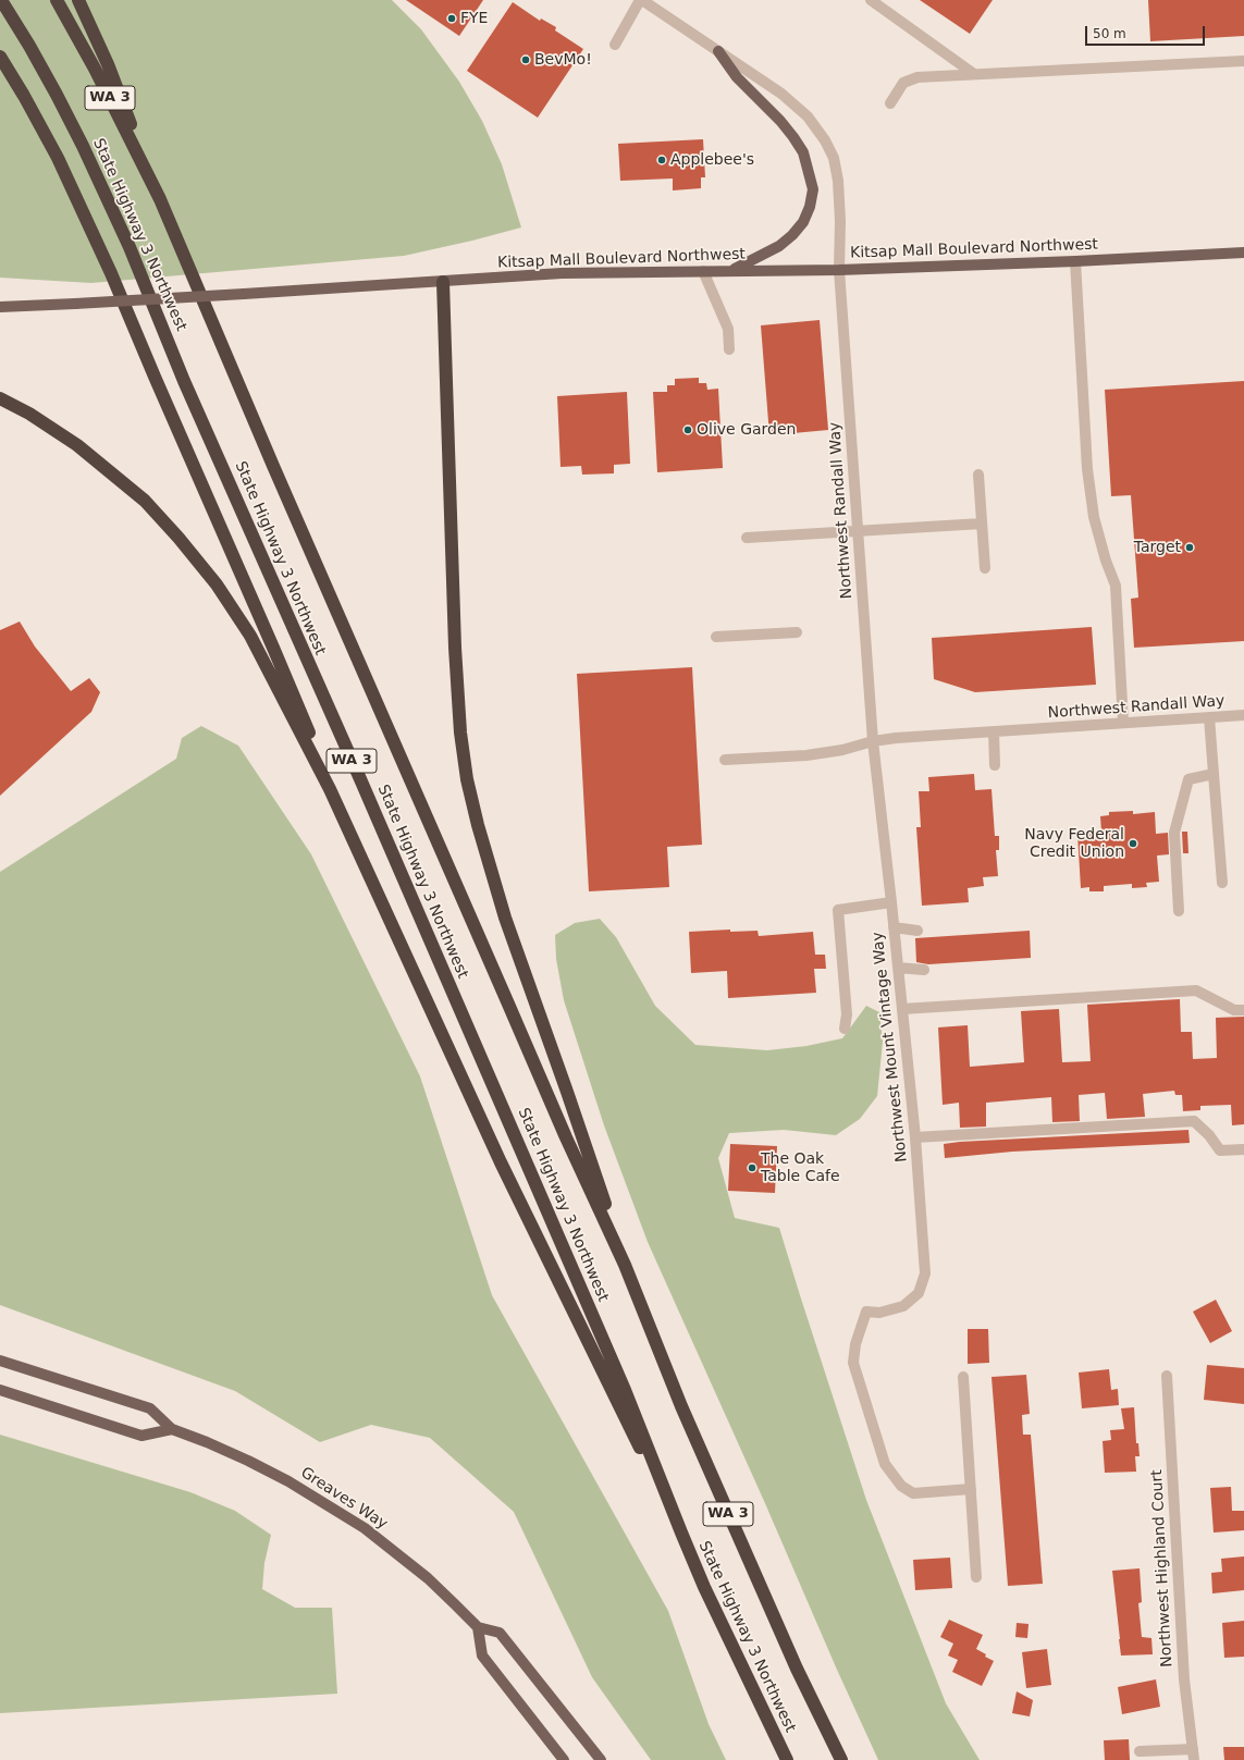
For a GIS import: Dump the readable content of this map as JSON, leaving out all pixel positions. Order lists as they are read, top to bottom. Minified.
{"streets":{"highway":["WA 3","State Highway 3 Northwest"],"main road":["Kitsap Mall Boulevard Northwest","Greaves Way"],"street":["Northwest Randall Way","Northwest Mount Vintage Way","Northwest Highland Court"]},"crossings":[["Kitsap Mall Boulevard Northwest","Northwest Randall Way"],["Northwest Randall Way","Northwest Mount Vintage Way"]],"places":["FYE","BevMo!","Applebee's","Olive Garden","Target","Navy Federal Credit Union","The Oak Table Cafe"],"scale_bar":"50 m"}
